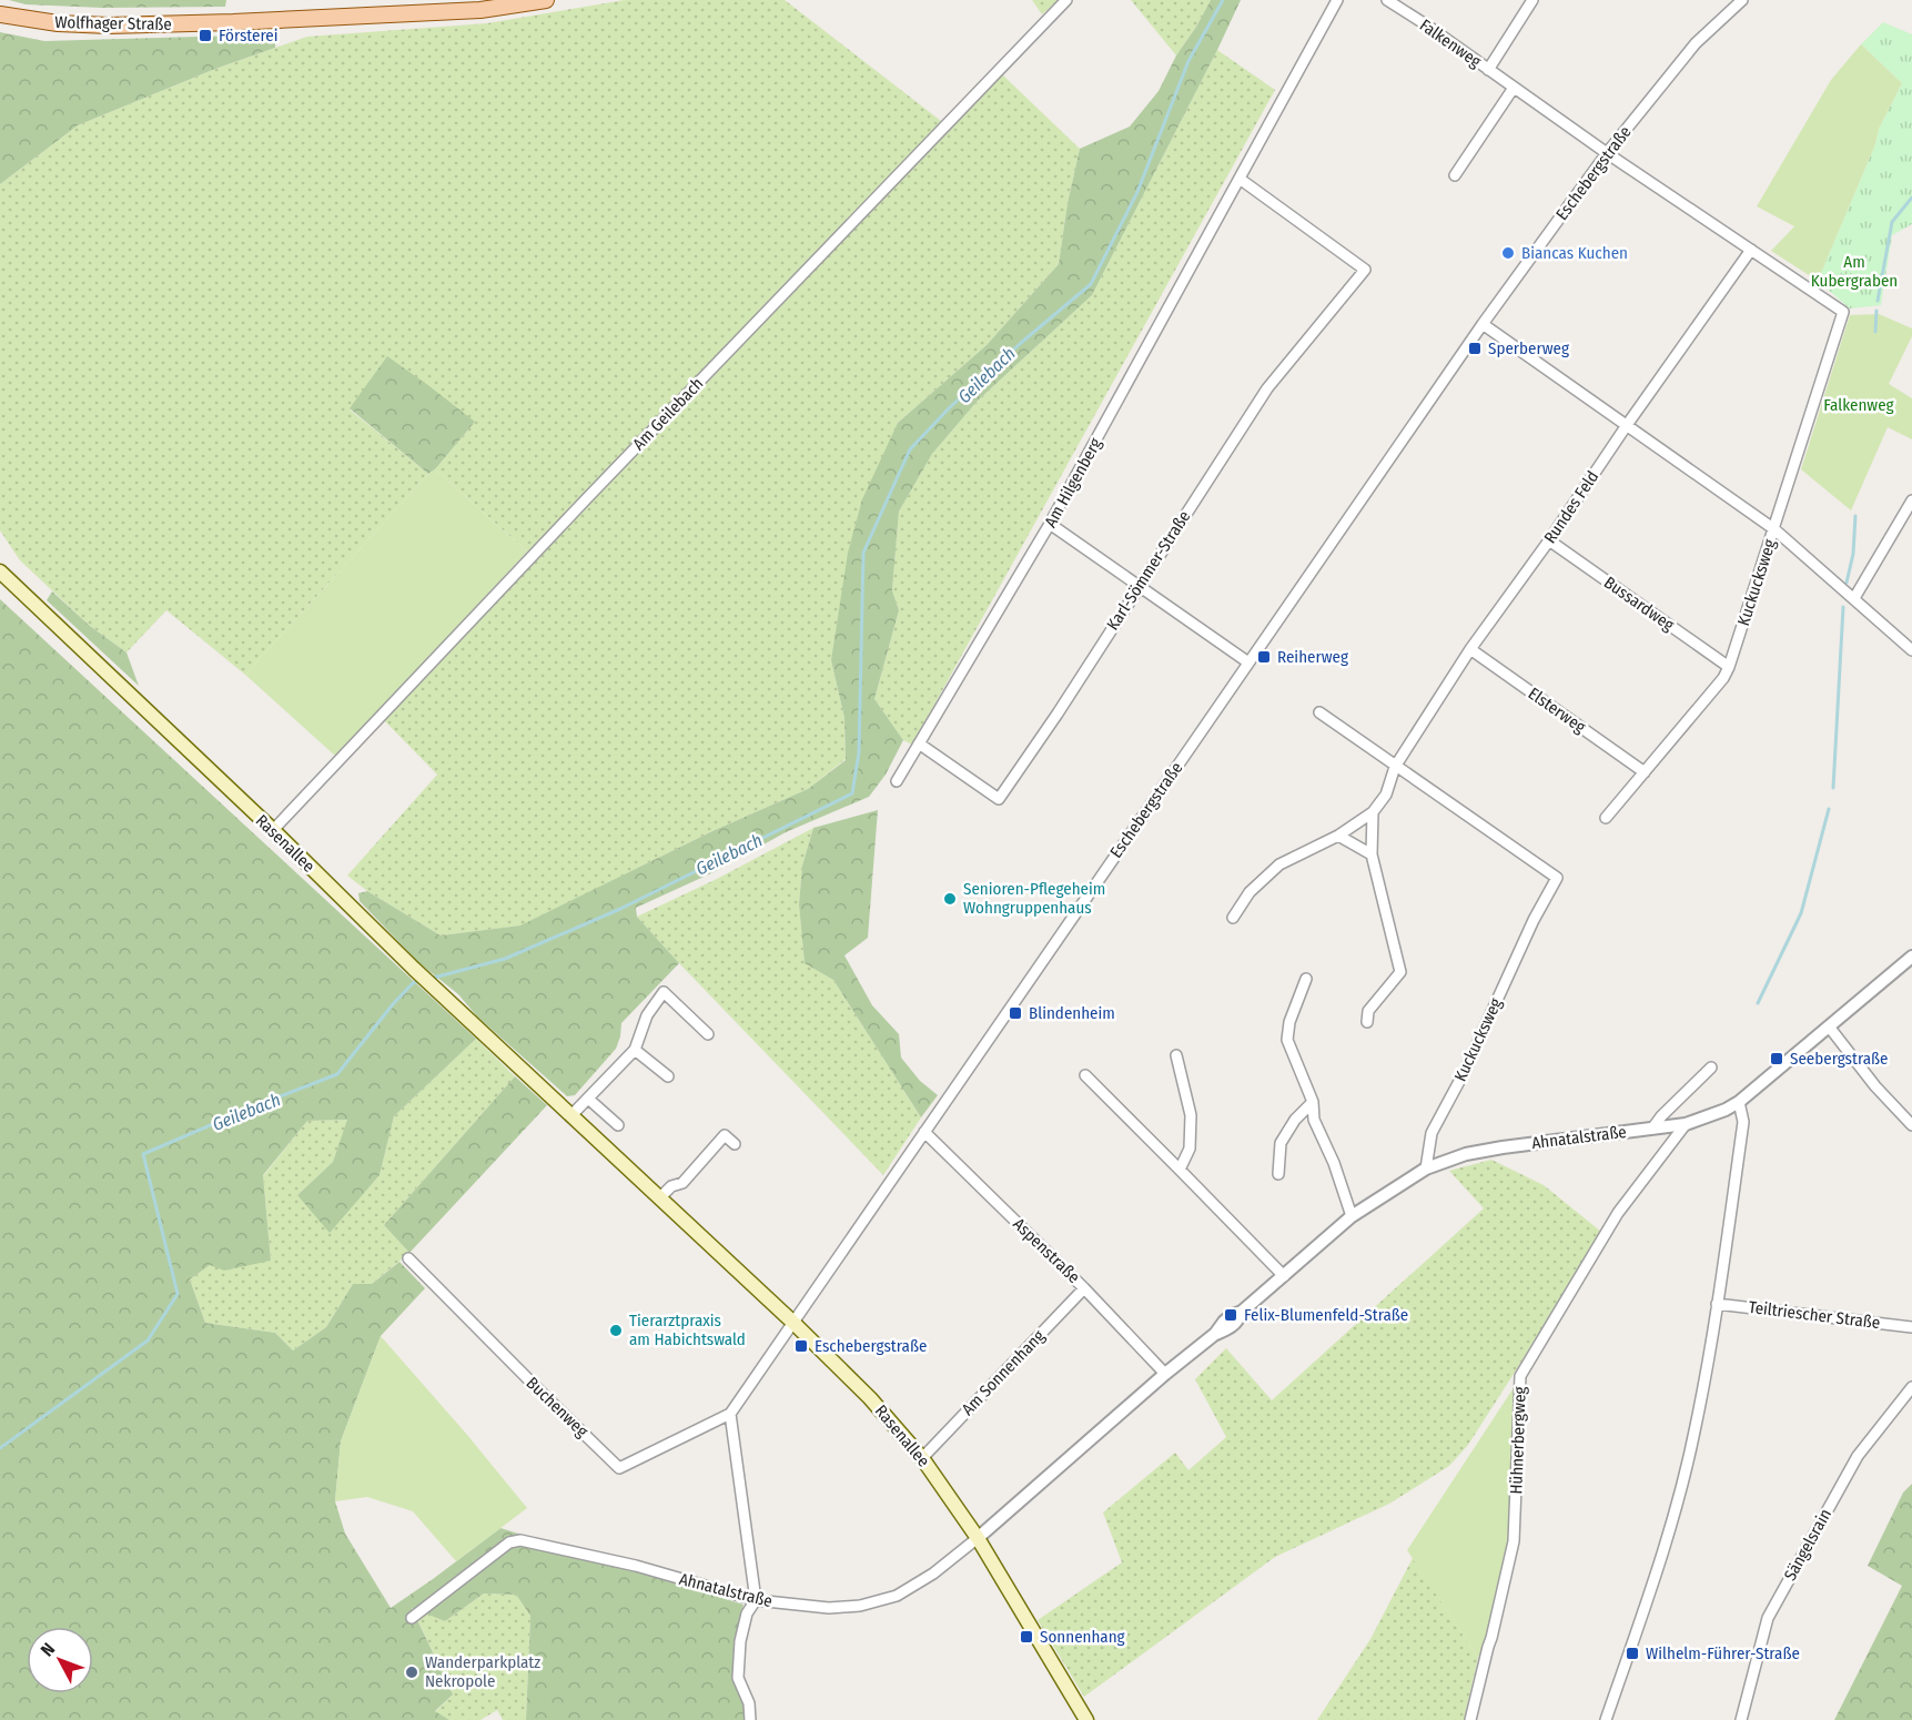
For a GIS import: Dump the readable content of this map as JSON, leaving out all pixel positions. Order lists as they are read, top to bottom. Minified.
{"streets":{"main road":["Wolfhager Straße","Rasenallee"],"street":["Falkenweg","Eschebergstraße","Am Geilebach","Am Hilgenberg","Rundes Feld","Karl-Sömmer-Straße","Kuckucksweg","Bussardweg","Elsterweg","Ahnatalstraße","Aspenstraße","Teiltriescher Straße","Am Sonnenhang","Buchenweg","Hühnerbergweg","Sängelsrain"]},"crossings":[["Falkenweg","Eschebergstraße"],["Falkenweg","Rundes Feld"],["Falkenweg","Kuckucksweg"],["Eschebergstraße","Rasenallee"],["Eschebergstraße","Aspenstraße"],["Eschebergstraße","Buchenweg"],["Am Geilebach","Rasenallee"],["Am Hilgenberg","Karl-Sömmer-Straße"],["Rundes Feld","Kuckucksweg"],["Rundes Feld","Bussardweg"],["Rundes Feld","Elsterweg"],["Kuckucksweg","Bussardweg"],["Kuckucksweg","Elsterweg"],["Kuckucksweg","Ahnatalstraße"],["Rasenallee","Ahnatalstraße"],["Rasenallee","Am Sonnenhang"],["Ahnatalstraße","Aspenstraße"],["Ahnatalstraße","Hühnerbergweg"],["Aspenstraße","Am Sonnenhang"]],"water":["Geilebach"],"parks":["Am Kubergraben","Falkenweg"],"places":{"transit":["Försterei","Sperberweg","Reiherweg","Blindenheim","Seebergstraße","Felix-Blumenfeld-Straße","Eschebergstraße","Sonnenhang","Wilhelm-Führer-Straße"],"other":["Biancas Kuchen","Senioren-Pflegeheim Wohngruppenhaus","Tierarztpraxis am Habichtswald","Wanderparkplatz Nekropole"]},"north":"top left"}
